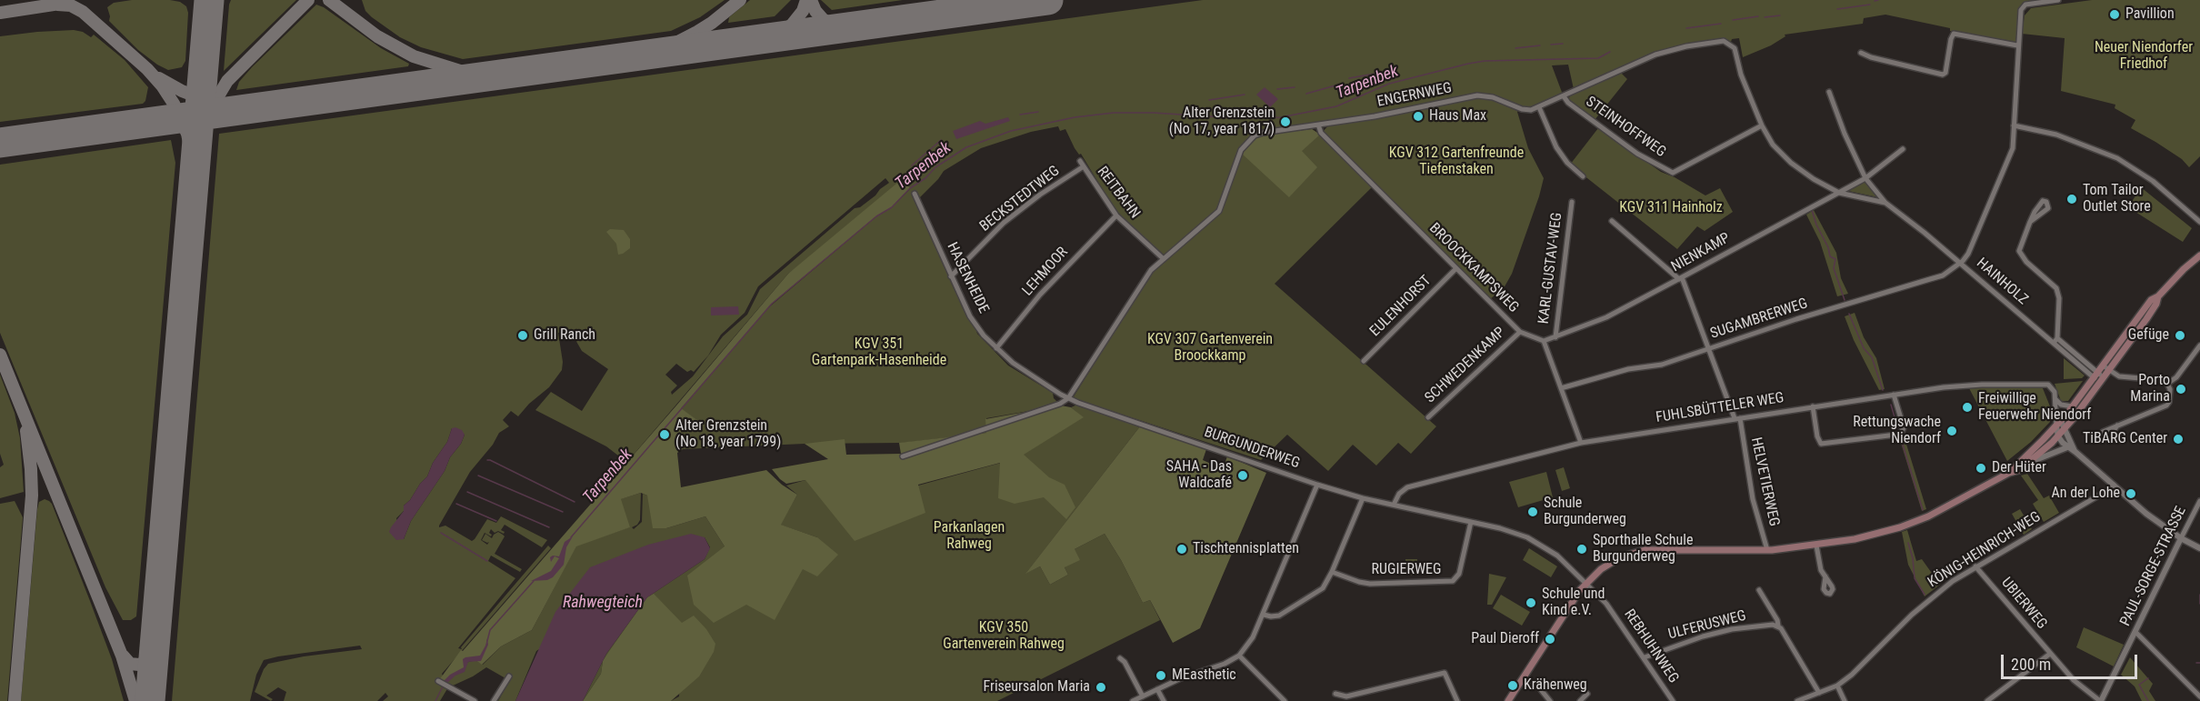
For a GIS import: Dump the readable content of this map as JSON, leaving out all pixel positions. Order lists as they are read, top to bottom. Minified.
{"streets":{"street":["ENGERNWEG","STEINHOFFWEG","REITBAHN","BECKSTEDTWEG","NIENKAMP","BROOCKKAMPSWEG","KARL-GUSTAV-WEG","LEHMOOR","HASENHEIDE","HAINHOLZ","EULENHORST","SUGAMBRERWEG","SCHWEDENKAMP","FUHLSBÜTTELER WEG","BURGUNDERWEG","HELVETIERWEG","KÖNIG-HEINRICH-WEG","PAUL-SORGE-STRASSE","RUGIERWEG","UBIERWEG","ULFERUSWEG","REBHUHNWEG"]},"crossings":[["ENGERNWEG","STEINHOFFWEG"],["ENGERNWEG","REITBAHN"],["ENGERNWEG","BROOCKKAMPSWEG"],["ENGERNWEG","HASENHEIDE"],["ENGERNWEG","HAINHOLZ"],["ENGERNWEG","BURGUNDERWEG"],["STEINHOFFWEG","HAINHOLZ"],["REITBAHN","BECKSTEDTWEG"],["REITBAHN","LEHMOOR"],["BECKSTEDTWEG","HASENHEIDE"],["NIENKAMP","BROOCKKAMPSWEG"],["NIENKAMP","KARL-GUSTAV-WEG"],["NIENKAMP","HAINHOLZ"],["NIENKAMP","HELVETIERWEG"],["BROOCKKAMPSWEG","EULENHORST"],["BROOCKKAMPSWEG","SCHWEDENKAMP"],["LEHMOOR","HASENHEIDE"],["HASENHEIDE","BURGUNDERWEG"],["HAINHOLZ","SUGAMBRERWEG"],["SUGAMBRERWEG","HELVETIERWEG"],["FUHLSBÜTTELER WEG","BURGUNDERWEG"],["FUHLSBÜTTELER WEG","HELVETIERWEG"],["BURGUNDERWEG","RUGIERWEG"],["BURGUNDERWEG","REBHUHNWEG"],["KÖNIG-HEINRICH-WEG","UBIERWEG"],["KÖNIG-HEINRICH-WEG","ULFERUSWEG"],["PAUL-SORGE-STRASSE","UBIERWEG"],["ULFERUSWEG","REBHUHNWEG"]],"water":["Tarpenbek","Rahwegteich"],"parks":["Neuer Niendorfer Friedhof","KGV 312 Gartenfreunde Tiefenstaken","KGV 311 Hainholz","KGV 307 Gartenverein Broockkamp","KGV 351 Gartenpark-Hasenheide","Parkanlagen Rahweg","KGV 350 Gartenverein Rahweg"],"places":["Pavillion","Haus Max","Alter Grenzstein (No 17, year 1817)","Tom Tailor Outlet Store","Grill Ranch","Gefüge","Porto Marina","Freiwillige Feuerwehr Niendorf","Rettungswache Niendorf","Alter Grenzstein (No 18, year 1799)","TiBARG Center","Der Hüter","SAHA - Das Waldcafé","An der Lohe","Schule Burgunderweg","Tischtennisplatten","Sporthalle Schule Burgunderweg","Schule und Kind e.V.","Paul Dieroff","MEasthetic","Krähenweg","Friseursalon Maria"],"scale_bar":"200 m"}
